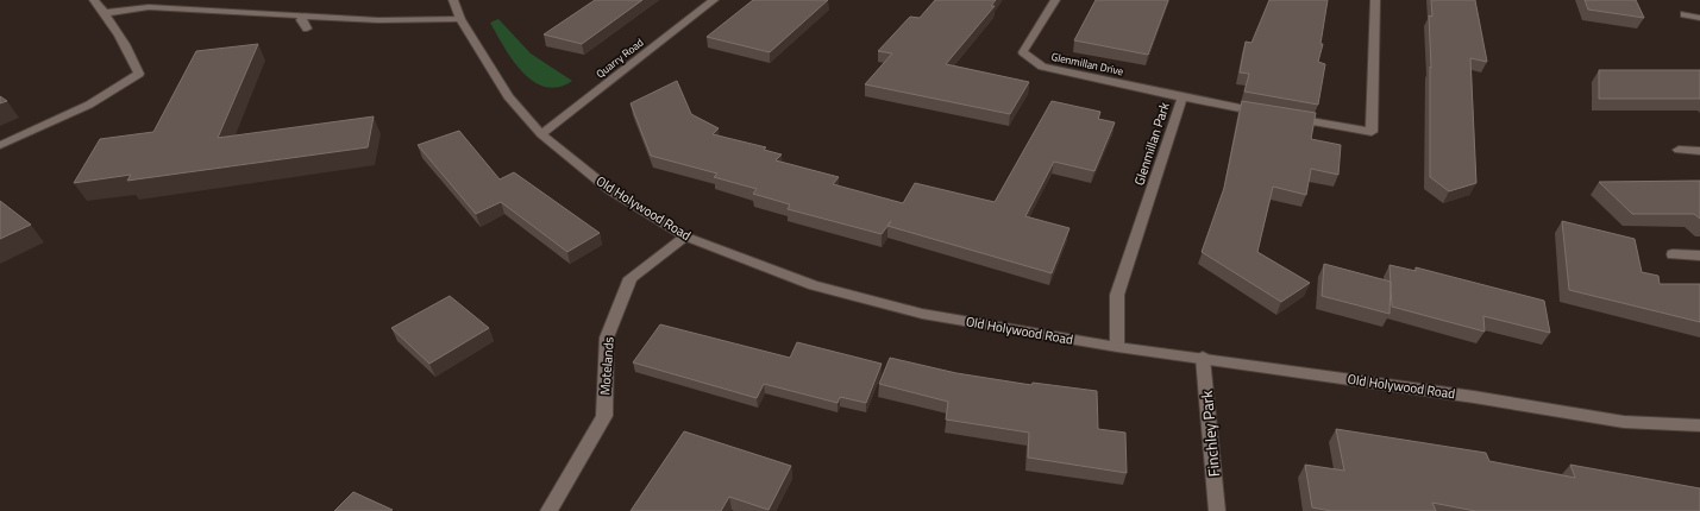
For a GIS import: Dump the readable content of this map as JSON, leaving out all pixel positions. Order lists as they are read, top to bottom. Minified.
{"streets":{"street":["Quarry Road","Glenmillan Drive","Glenmillan Park","Old Holywood Road","Motelands","Finchley Park"]},"crossings":[["Quarry Road","Old Holywood Road"],["Glenmillan Drive","Glenmillan Park"],["Glenmillan Park","Old Holywood Road"],["Old Holywood Road","Motelands"],["Old Holywood Road","Finchley Park"]]}
